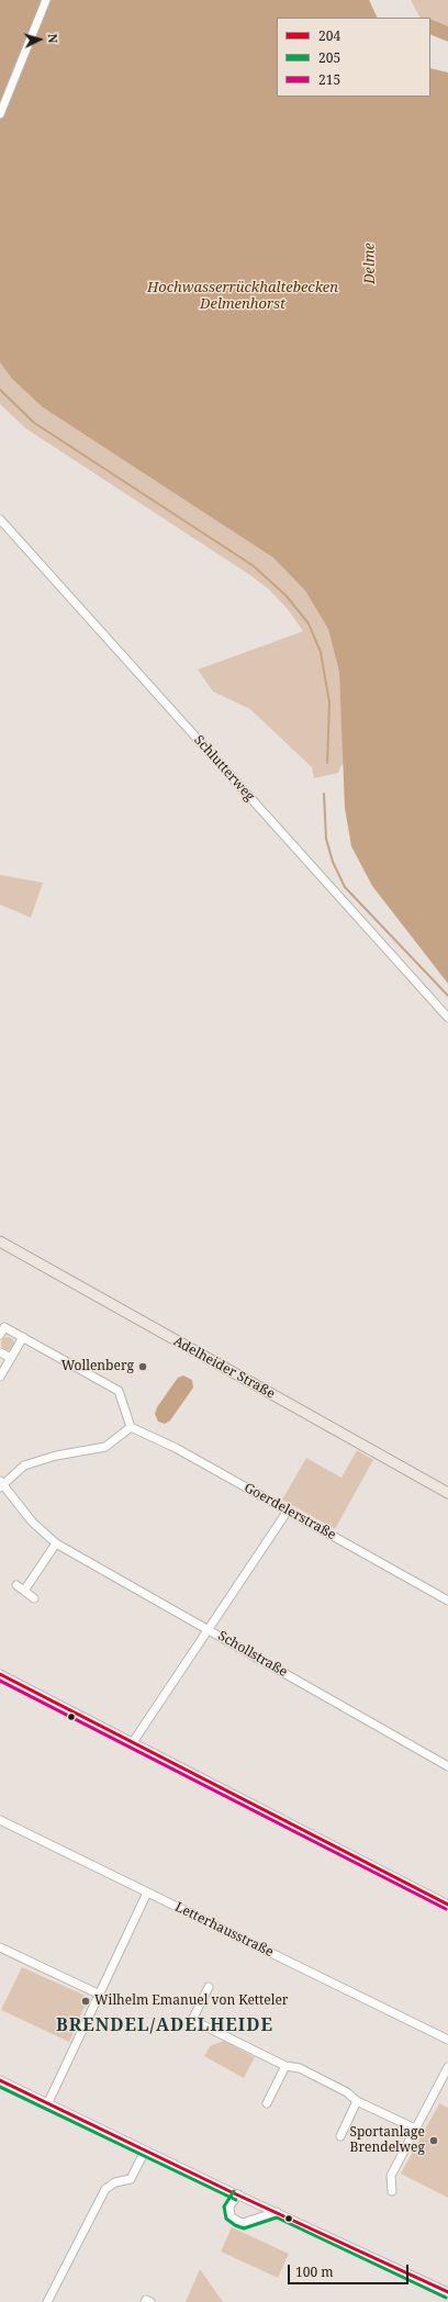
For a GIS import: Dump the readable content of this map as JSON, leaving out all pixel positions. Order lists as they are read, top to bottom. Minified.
{"streets":{"main road":["Adelheider Straße"],"street":["Schlutterweg","Goerdelerstraße","Schollstraße","Letterhausstraße"]},"districts":["BRENDEL/ADELHEIDE"],"water":["Delme","Hochwasserrückhaltebecken Delmenhorst"],"places":["Wollenberg","Wilhelm Emanuel von Ketteler","Sportanlage Brendelweg"],"lines":["transit line 204","transit line 215","transit line 205"],"legend":["204","205","215"],"scale_bar":"100 m","north":"right"}
